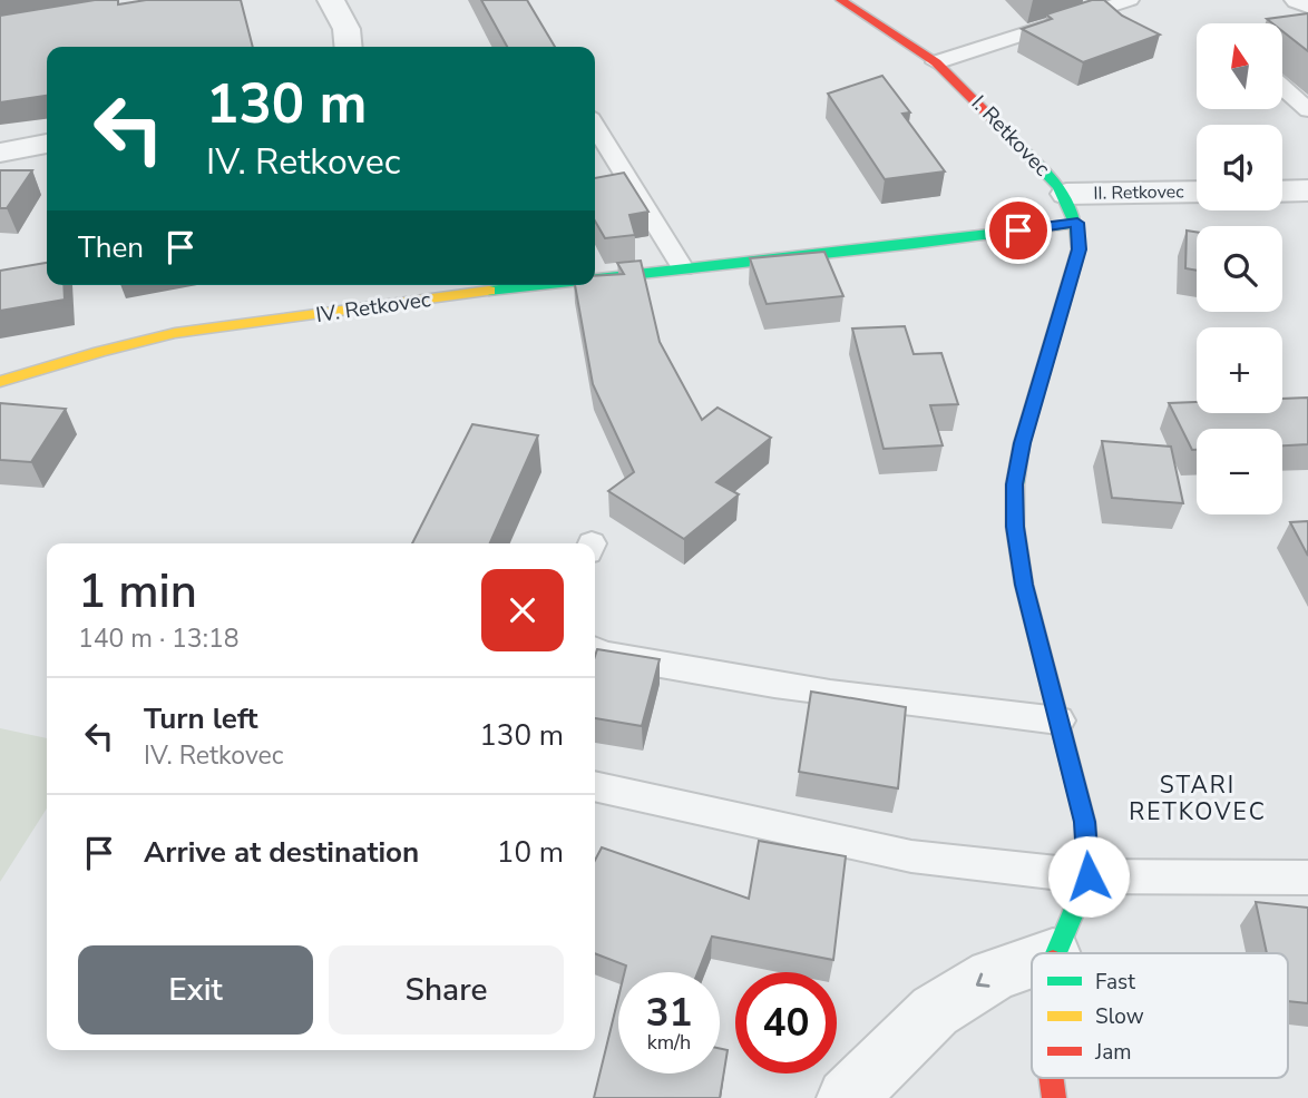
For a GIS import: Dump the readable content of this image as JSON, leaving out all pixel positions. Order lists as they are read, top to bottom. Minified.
{"streets":{"street":["I. Retkovec","II. Retkovec","IV. Retkovec"]},"crossings":[["I. Retkovec","II. Retkovec"],["I. Retkovec","IV. Retkovec"],["II. Retkovec","IV. Retkovec"]],"districts":["STARI RETKOVEC"],"legend":["Fast","Slow","Jam"],"north":"top","page":{"map_buttons":["+","−"],"turn":["130 m","IV. Retkovec"],"then":"Then","heading":["1 min","140 m · 13:18"],"list":[{"name":"Turn left","note":"IV. Retkovec","value":"130 m"},{"name":"Arrive at destination","value":"10 m"}],"buttons":["Exit","Share"],"speed":"31 km/h","limit":"40"}}
